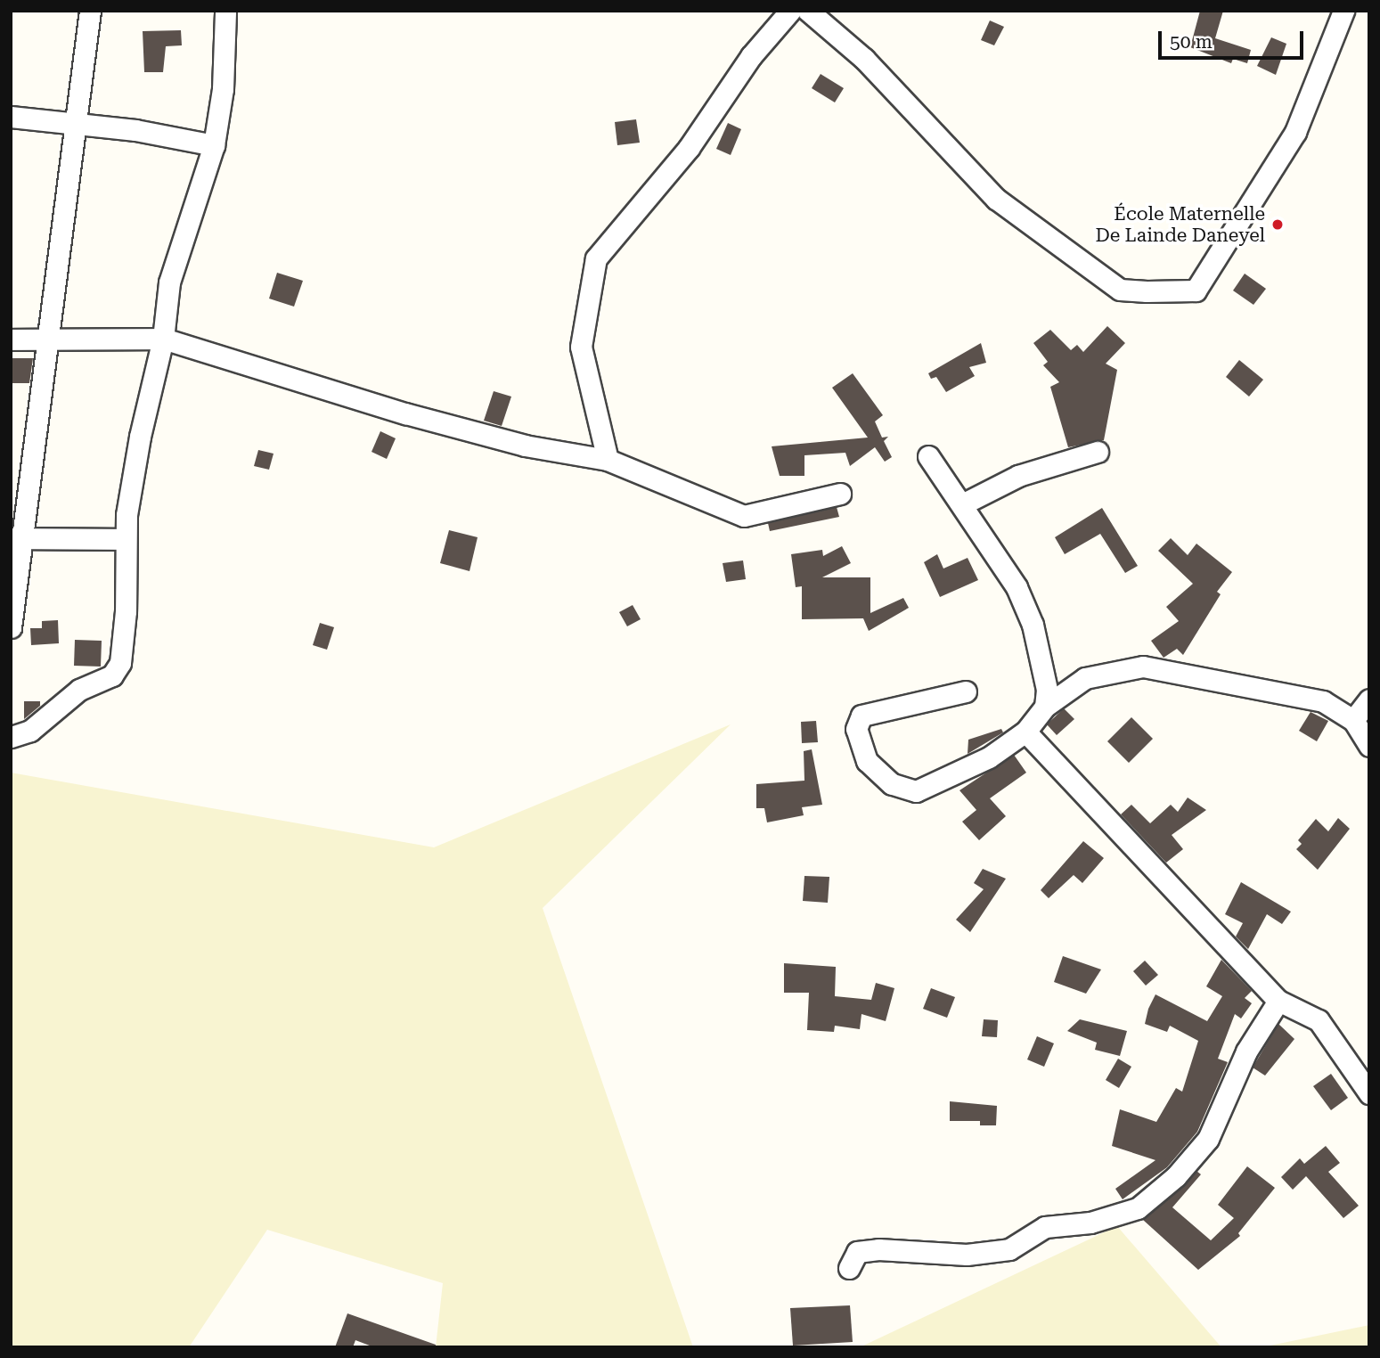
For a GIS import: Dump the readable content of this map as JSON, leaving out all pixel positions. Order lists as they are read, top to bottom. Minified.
{"places":["École Maternelle De Lainde Daneyel"],"scale_bar":"50 m"}
